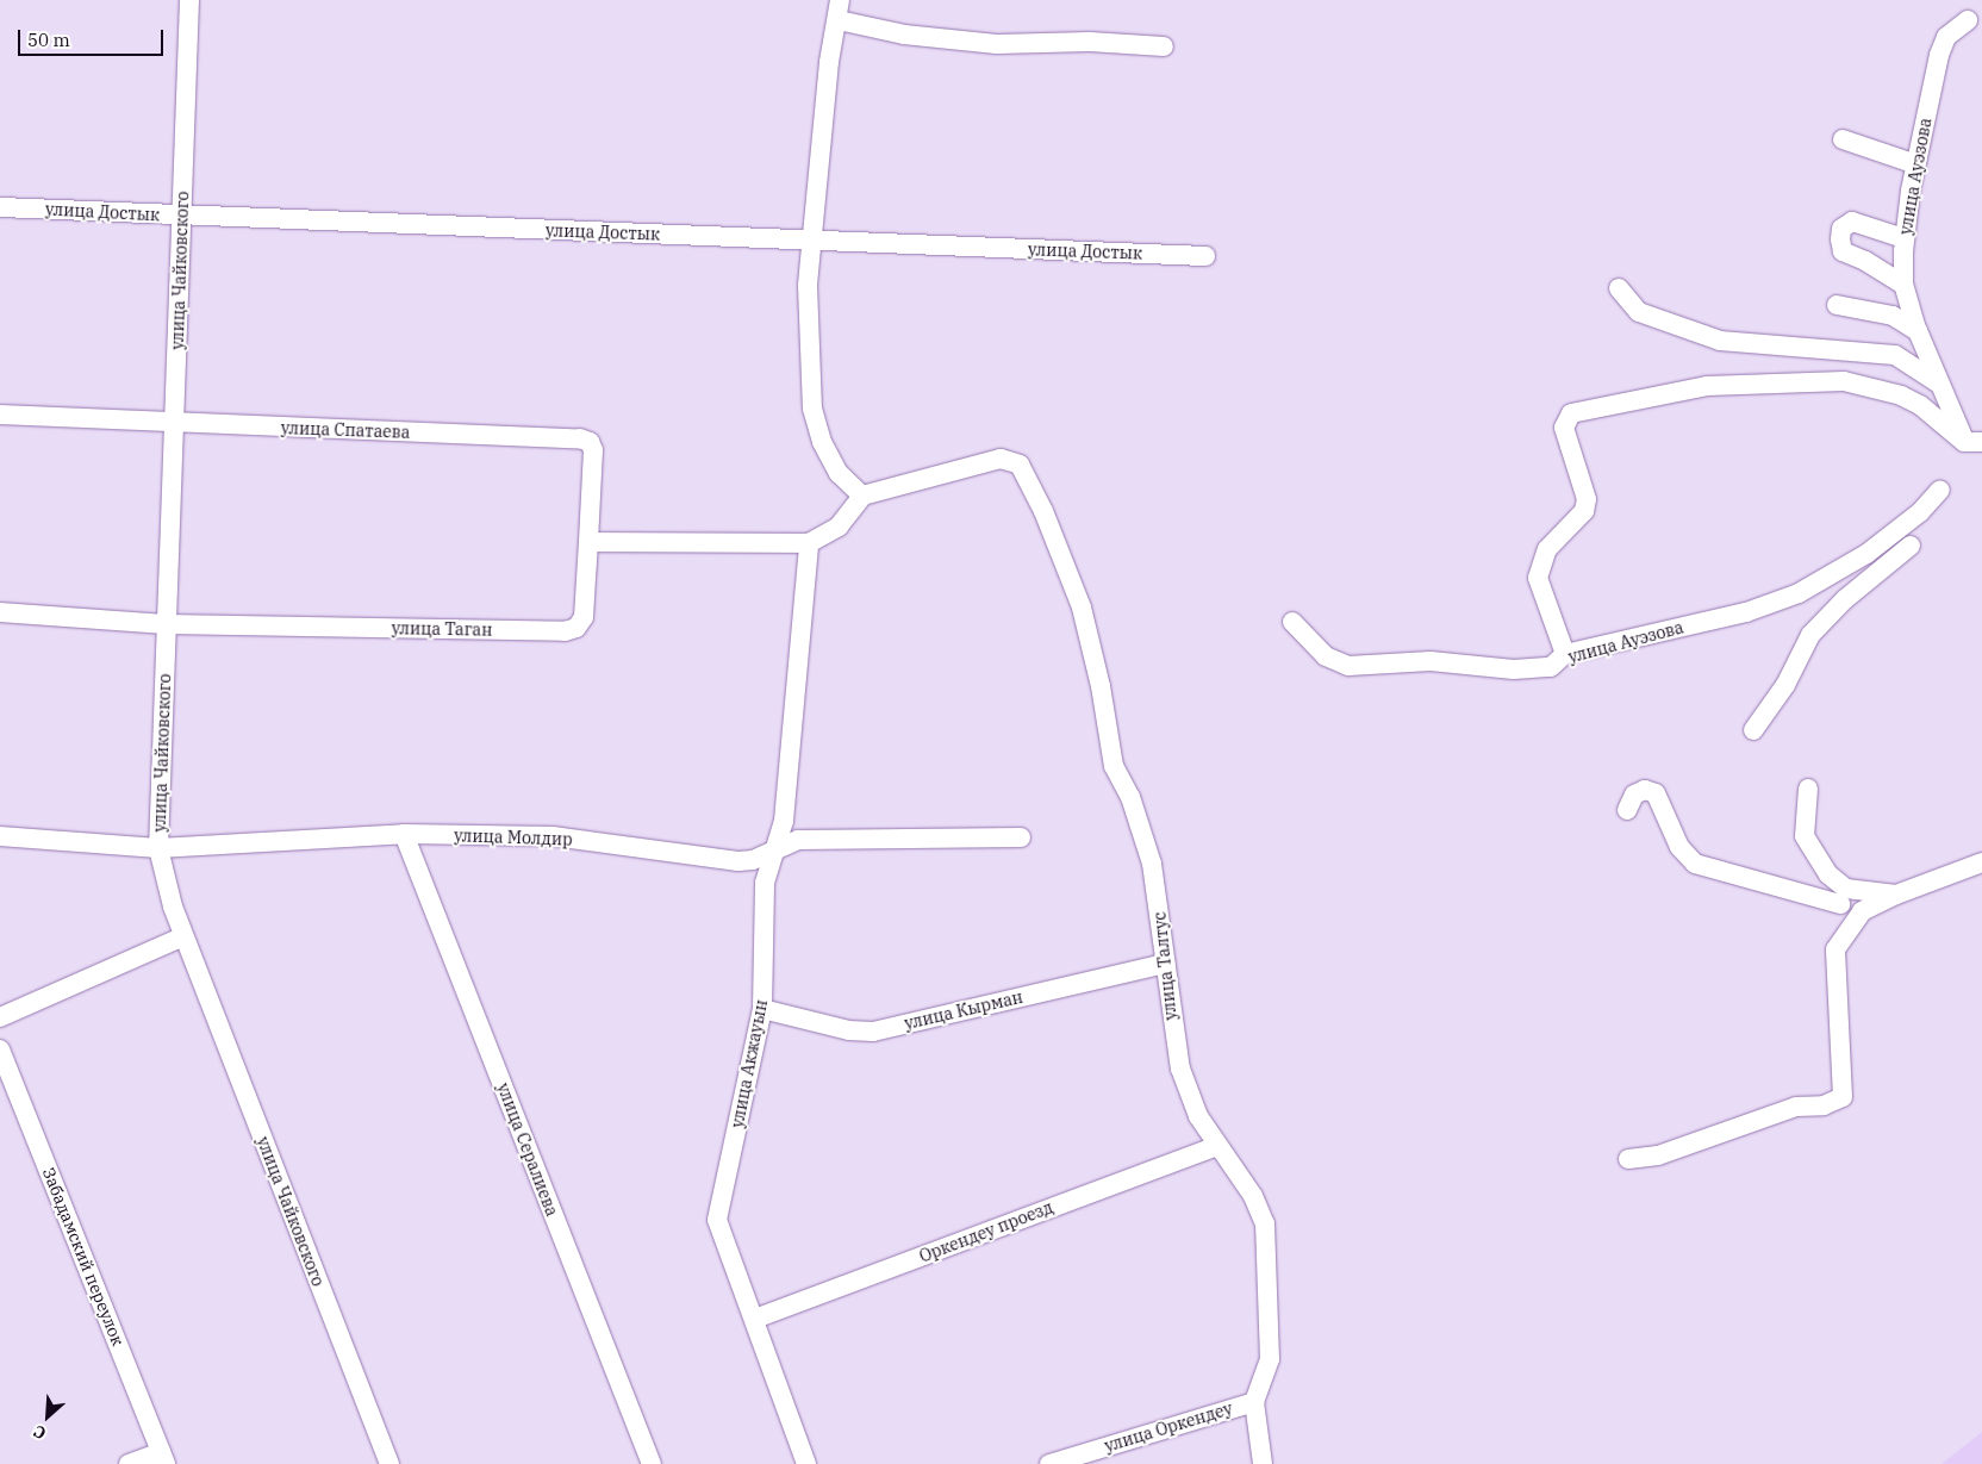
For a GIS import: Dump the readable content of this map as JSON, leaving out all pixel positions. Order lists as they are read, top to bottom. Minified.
{"streets":{"street":["улица Ауэзова","улица Достык","улица Чайковского","улица Спатаева","улица Таган","улица Молдир","улица Талтус","улица Кырман","улица Акжауын","улица Сералиева","Оркендеу проезд","Забадамский переулок","улица Оркендеу"]},"crossings":[["улица Достык","улица Чайковского"],["улица Чайковского","улица Спатаева"],["улица Чайковского","улица Таган"],["улица Чайковского","улица Молдир"],["улица Спатаева","улица Таган"],["улица Молдир","улица Акжауын"],["улица Молдир","улица Сералиева"],["улица Талтус","улица Кырман"],["улица Талтус","Оркендеу проезд"],["улица Талтус","улица Оркендеу"],["улица Кырман","улица Акжауын"],["улица Акжауын","Оркендеу проезд"]],"scale_bar":"50 m","north":"bottom left"}
